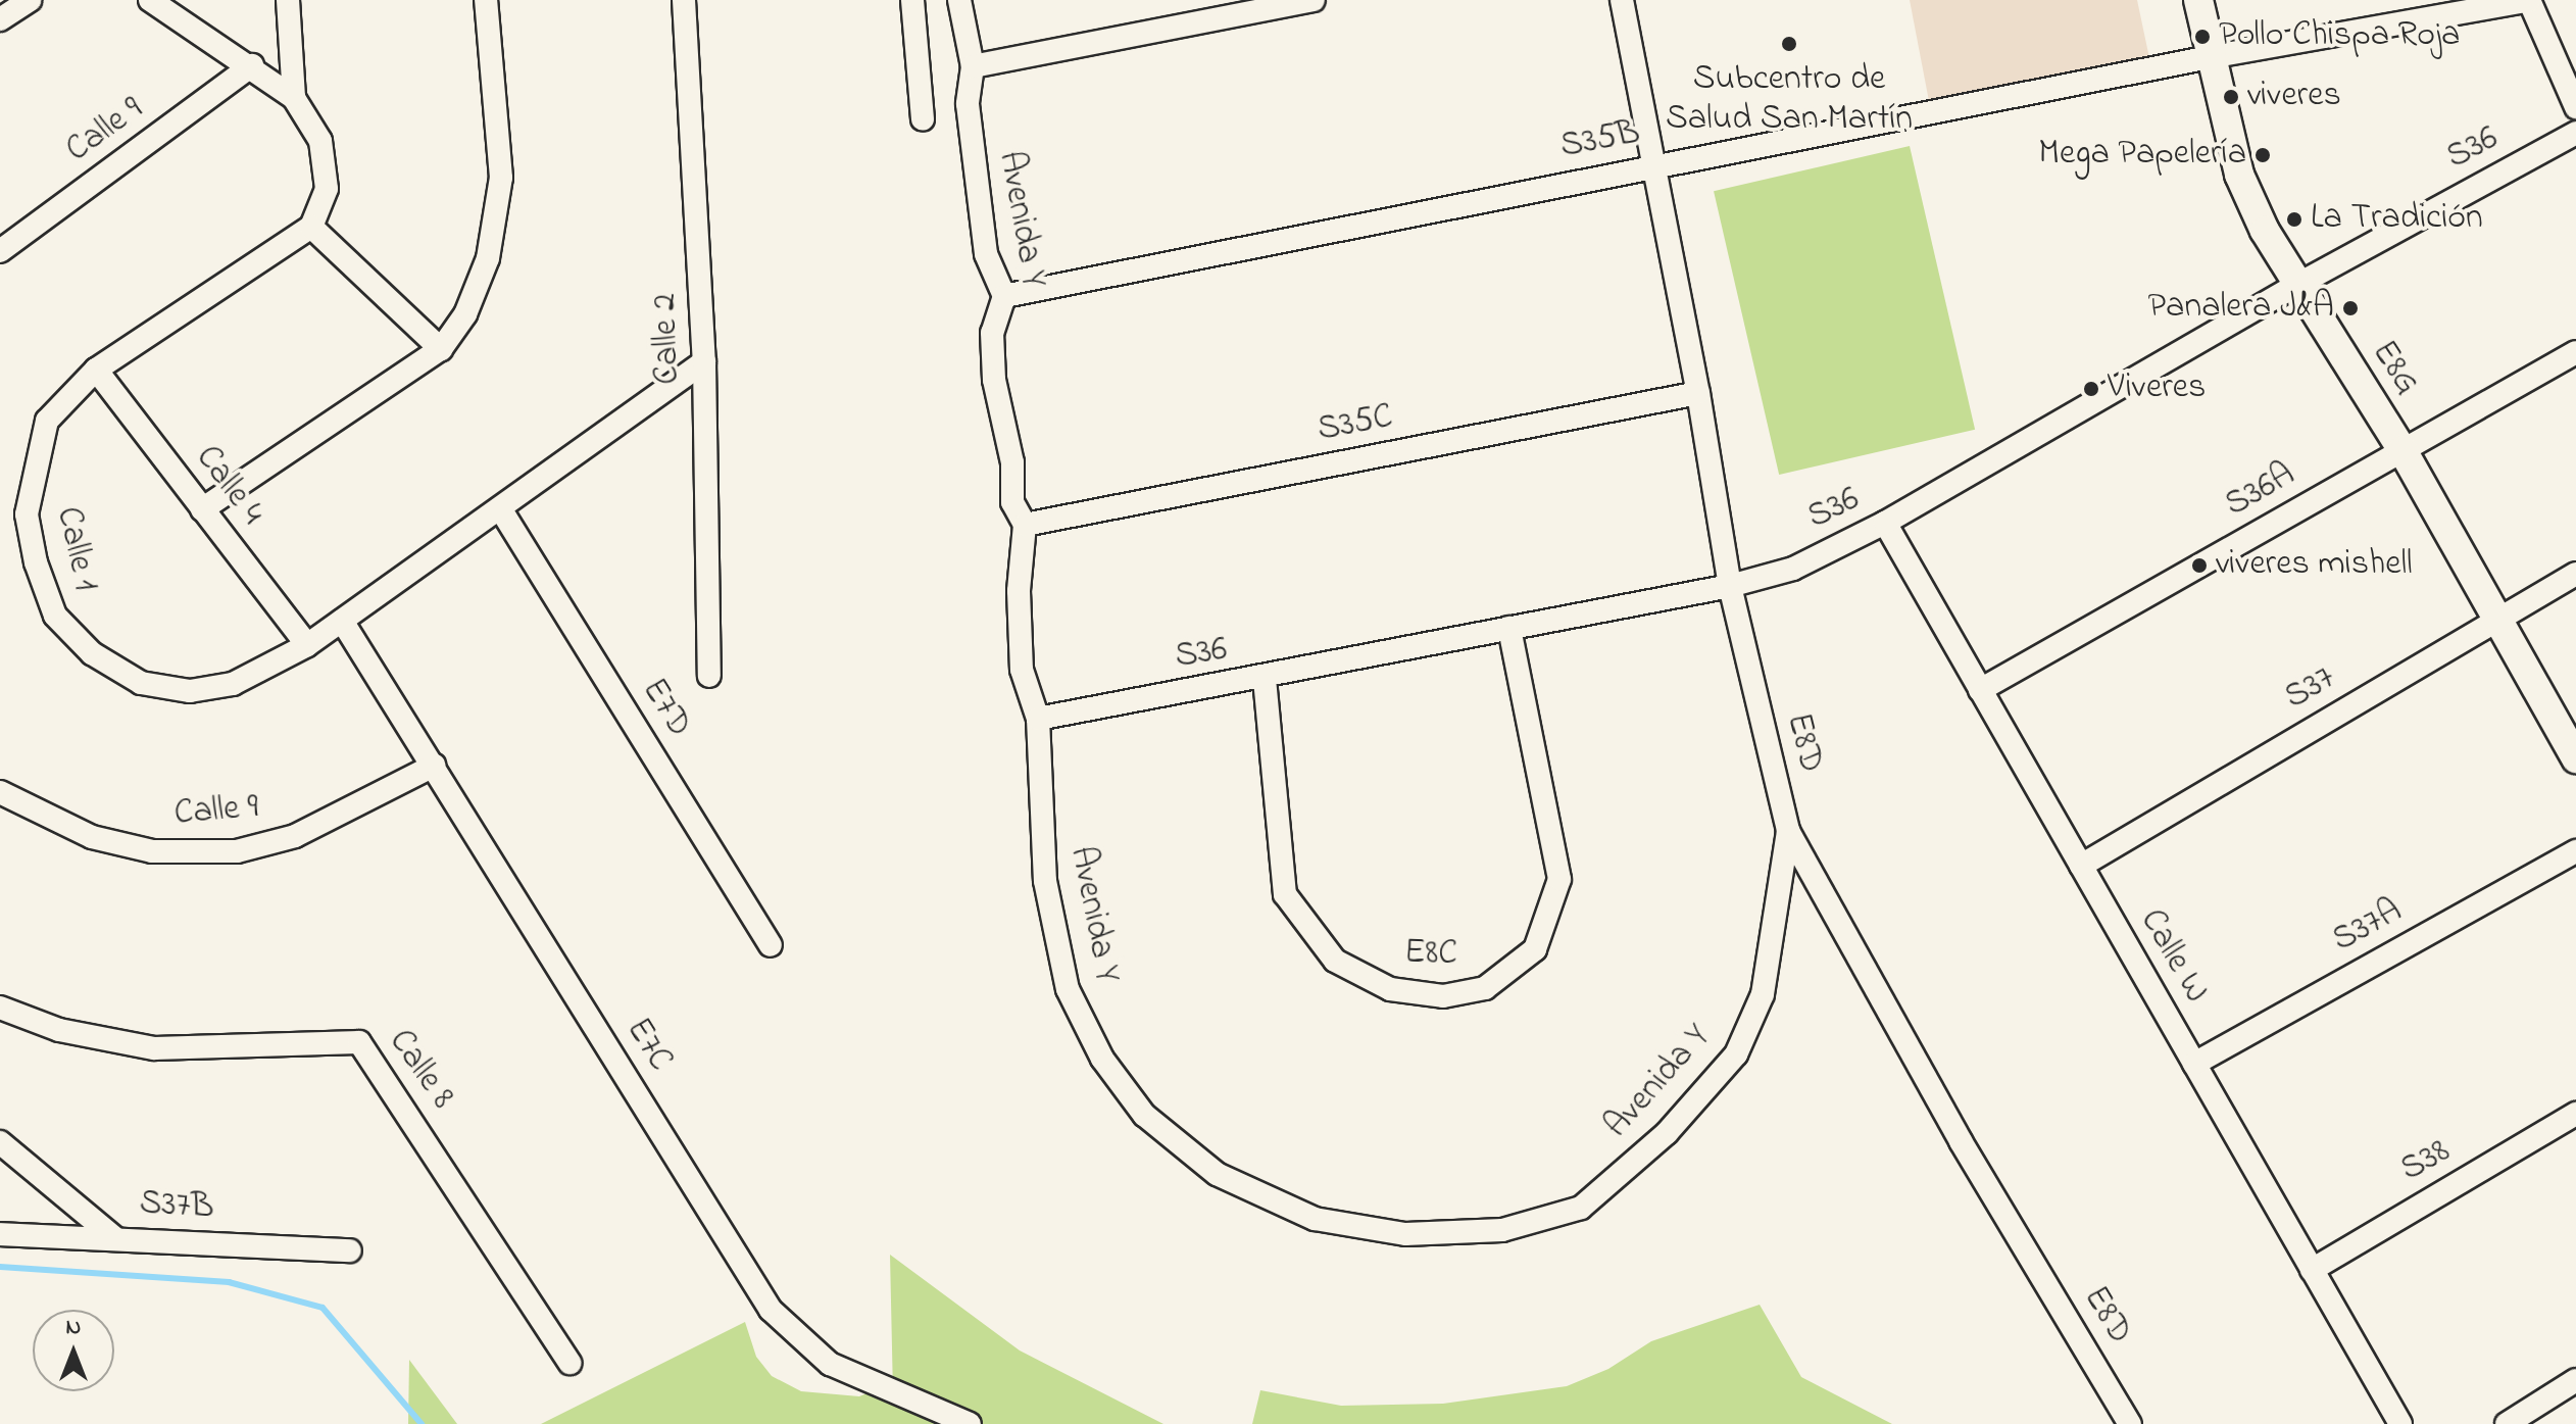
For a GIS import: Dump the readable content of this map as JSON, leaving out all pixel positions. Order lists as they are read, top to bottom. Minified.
{"streets":{"street":["Calle 9","S35B","S36","Avenida Y","Calle 2","E8G","S35C","Calle 4","S36A","Calle 1","S37","E7D","E8D","S37A","E8C","Calle W","E7C","Calle 8","S38","S37B"]},"crossings":[["Calle 9","E7C"],["S35B","Avenida Y"],["S35B","E8G"],["S35B","E8D"],["S36","Avenida Y"],["S36","E8G"],["S36","E8D"],["S36","E8C"],["S36","Calle W"],["Avenida Y","S35C"],["Avenida Y","E8D"],["Calle 2","Calle 1"],["E8G","S36A"],["E8G","S37"],["S35C","E8D"],["Calle 4","Calle 1"],["S36A","Calle W"],["Calle 1","E7D"],["Calle 1","E7C"],["S37","Calle W"],["S37A","Calle W"],["Calle W","S38"]],"places":["Pollo Chispa Roja","Subcentro de Salud San Martín","viveres","Mega Papelería","La Tradición","Panalera J&A","Viveres","viveres mishell"],"north":"top"}
